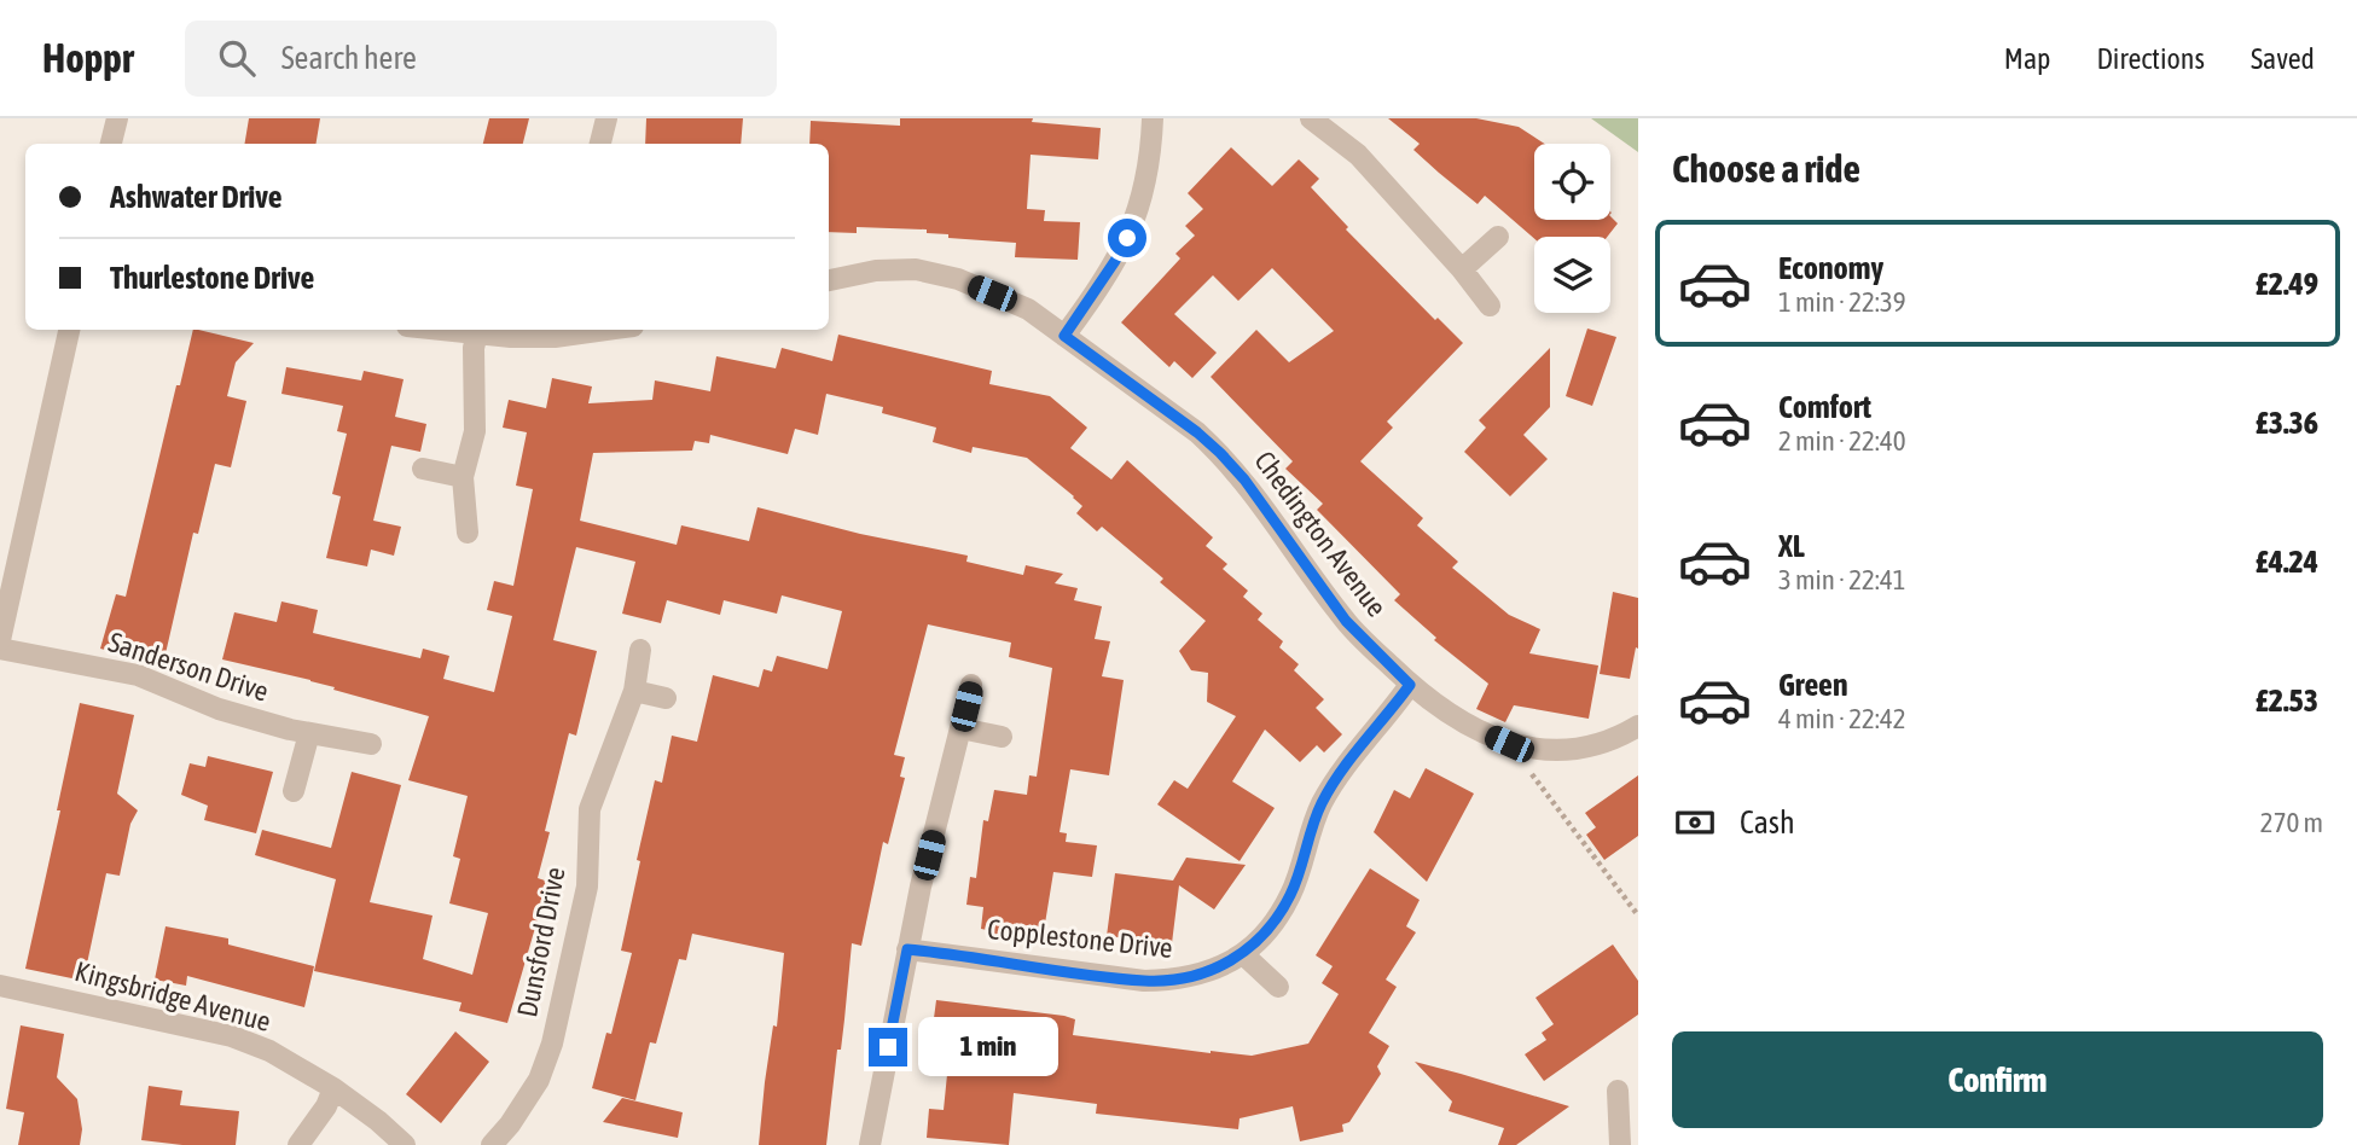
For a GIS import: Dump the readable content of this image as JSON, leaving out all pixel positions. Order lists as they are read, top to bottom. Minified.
{"streets":{"street":["Chedington Avenue","Sanderson Drive","Copplestone Drive","Dunsford Drive","Kingsbridge Avenue"]},"crossings":[["Chedington Avenue","Copplestone Drive"]],"page":{"header":"Hoppr","search":"Search here","nav":["Map","Directions","Saved"],"heading":"Choose a ride","banner":["Ashwater Drive","Thurlestone Drive"],"list":[{"name":"Economy","note":"1 min · 22:39","value":"£2.49"},{"name":"Comfort","note":"2 min · 22:40","value":"£3.36"},{"name":"XL","note":"3 min · 22:41","value":"£4.24"},{"name":"Green","note":"4 min · 22:42","value":"£2.53"}],"pay":["Cash","270 m"],"buttons":"Confirm","bubble":"1 min"}}
